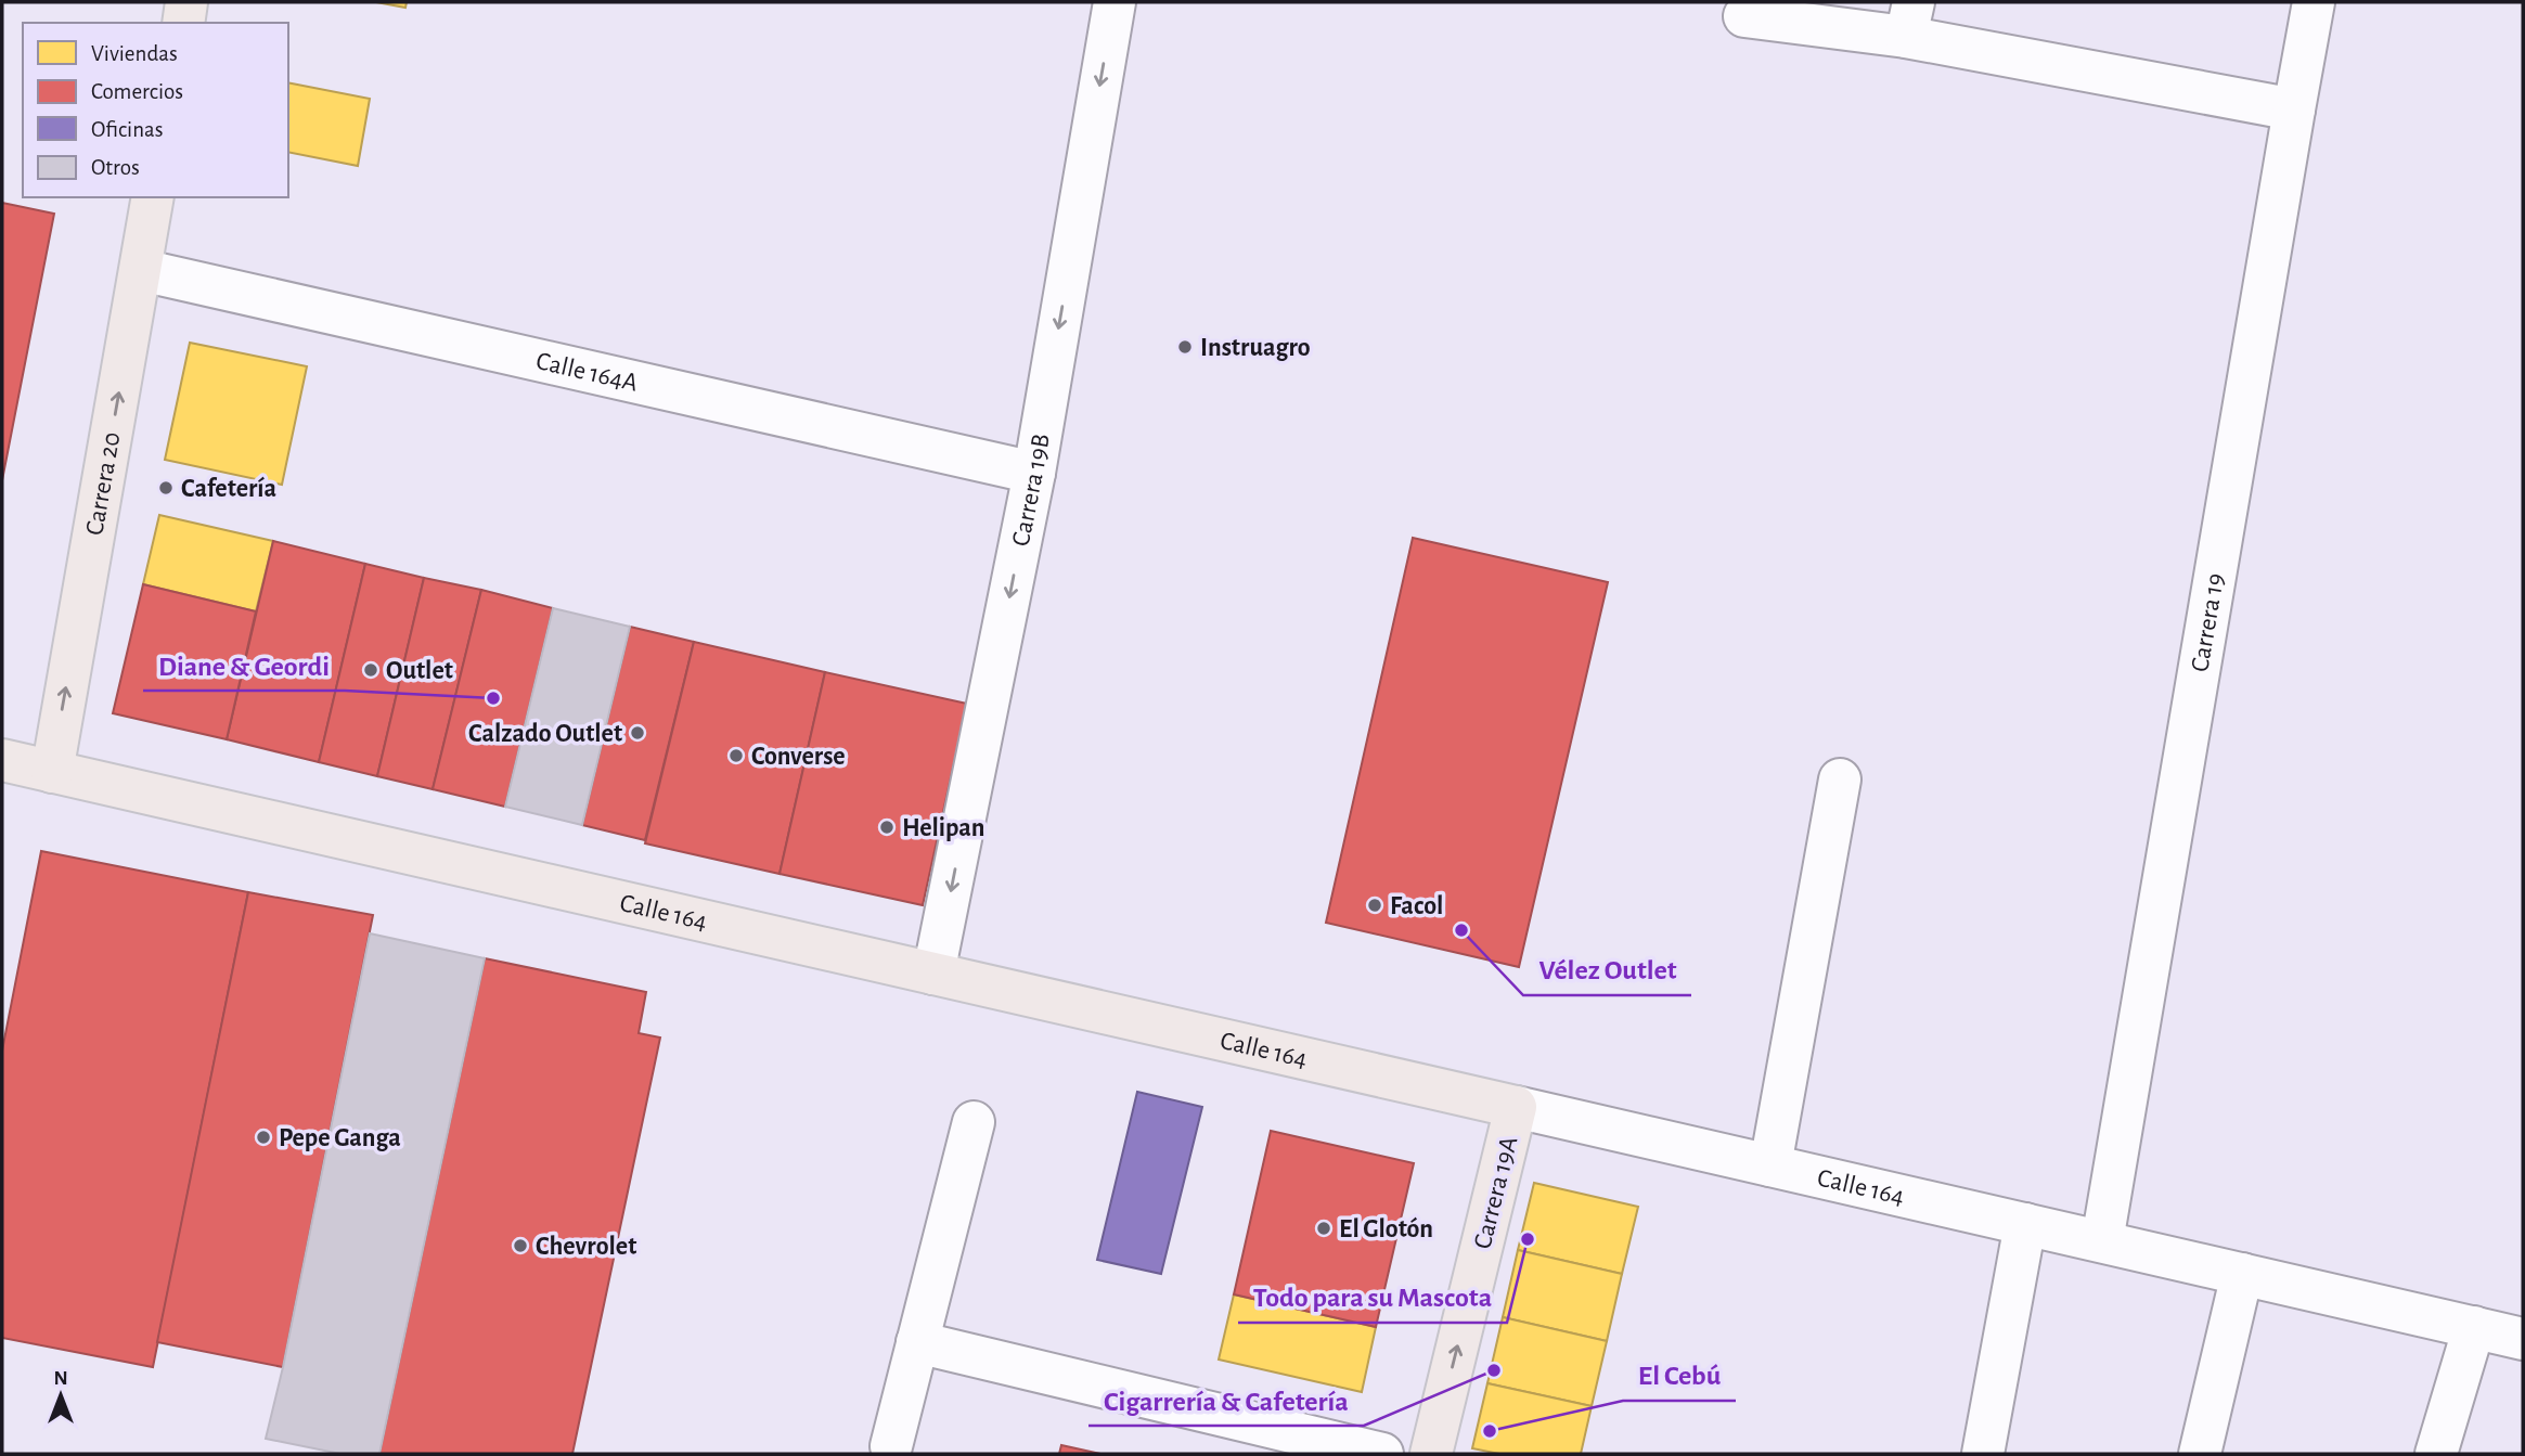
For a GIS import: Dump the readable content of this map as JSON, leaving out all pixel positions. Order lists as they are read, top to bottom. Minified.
{"streets":{"main road":["Carrera 20","Calle 164","Carrera 19A"],"street":["Calle 164A","Carrera 19B","Carrera 19"]},"crossings":[["Calle 164A","Carrera 20"],["Calle 164A","Carrera 19B"],["Carrera 20","Calle 164"],["Carrera 19B","Calle 164"],["Carrera 19","Calle 164"],["Calle 164","Carrera 19A"]],"one_way":["Carrera 20","Carrera 19B","Carrera 19A"],"places":["Instruagro","Cafetería","Outlet","Diane & Geordi","Calzado Outlet","Converse","Helipan","Facol","Vélez Outlet","Pepe Ganga","El Glotón","Todo para su Mascota","Chevrolet","Cigarrería & Cafetería","El Cebú"],"legend":["Viviendas","Comercios","Oficinas","Otros"],"north":"top"}
